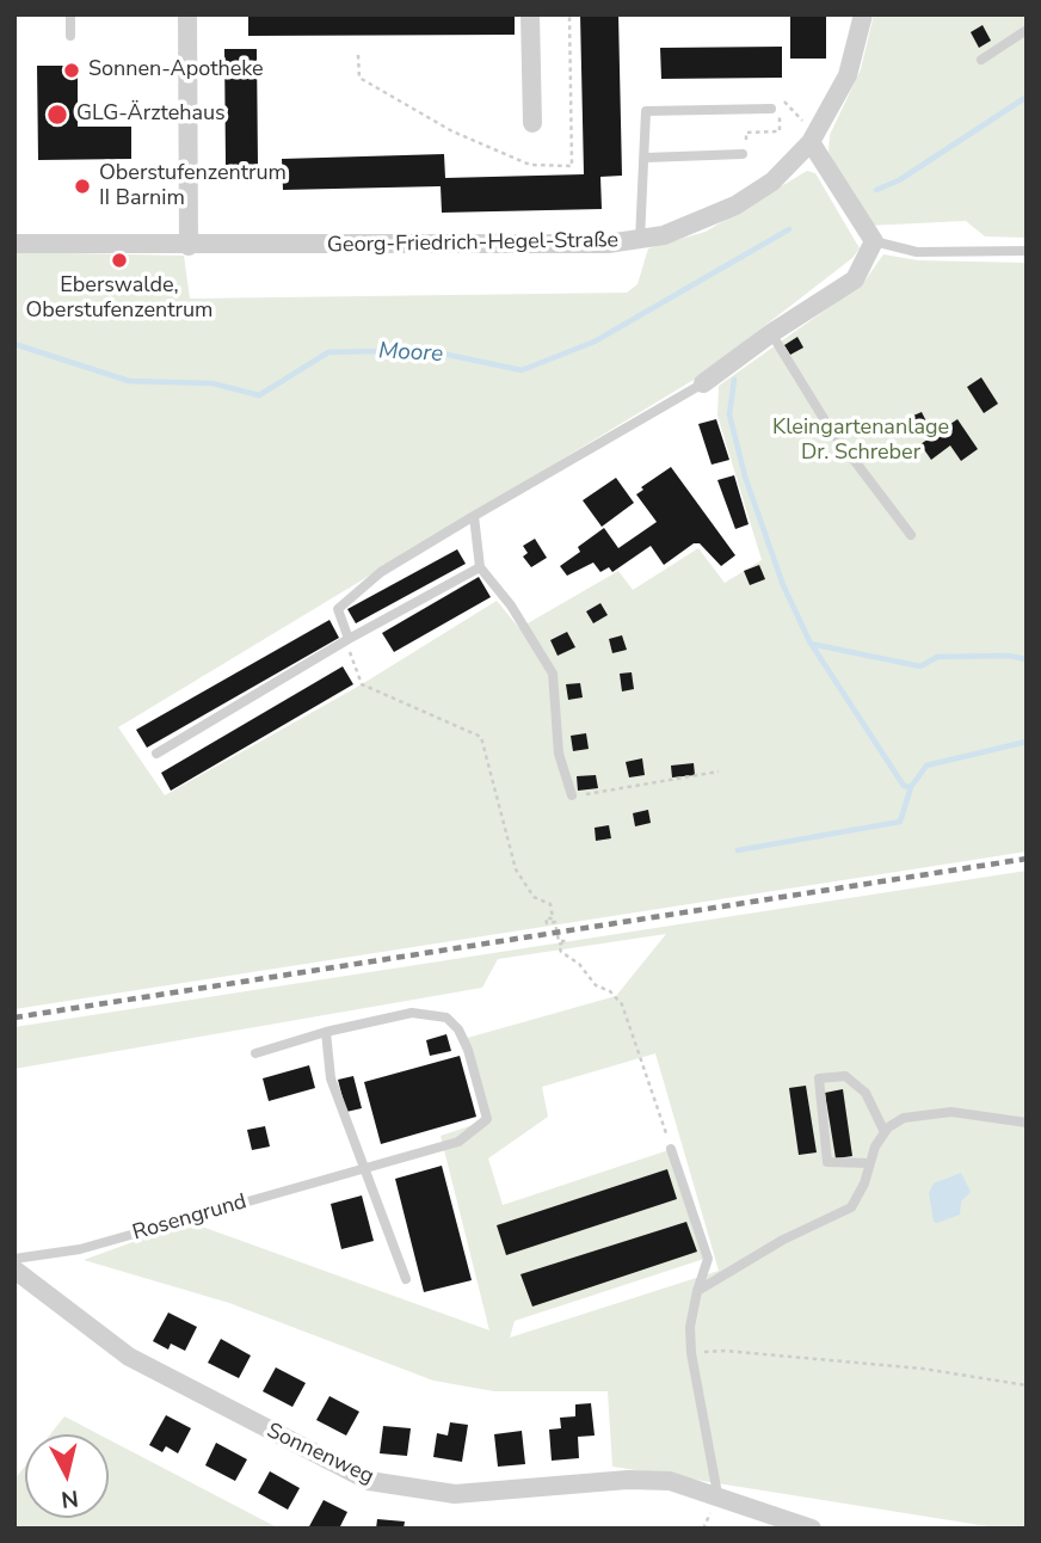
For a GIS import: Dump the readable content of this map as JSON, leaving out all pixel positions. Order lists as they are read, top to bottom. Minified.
{"streets":{"street":["Georg-Friedrich-Hegel-Straße","Sonnenweg"],"lane":["Rosengrund"]},"water":["Moore"],"parks":["Kleingartenanlage Dr. Schreber"],"places":["Sonnen-Apotheke","GLG-Ärztehaus","Oberstufenzentrum II Barnim","Eberswalde, Oberstufenzentrum"],"north":"bottom"}
